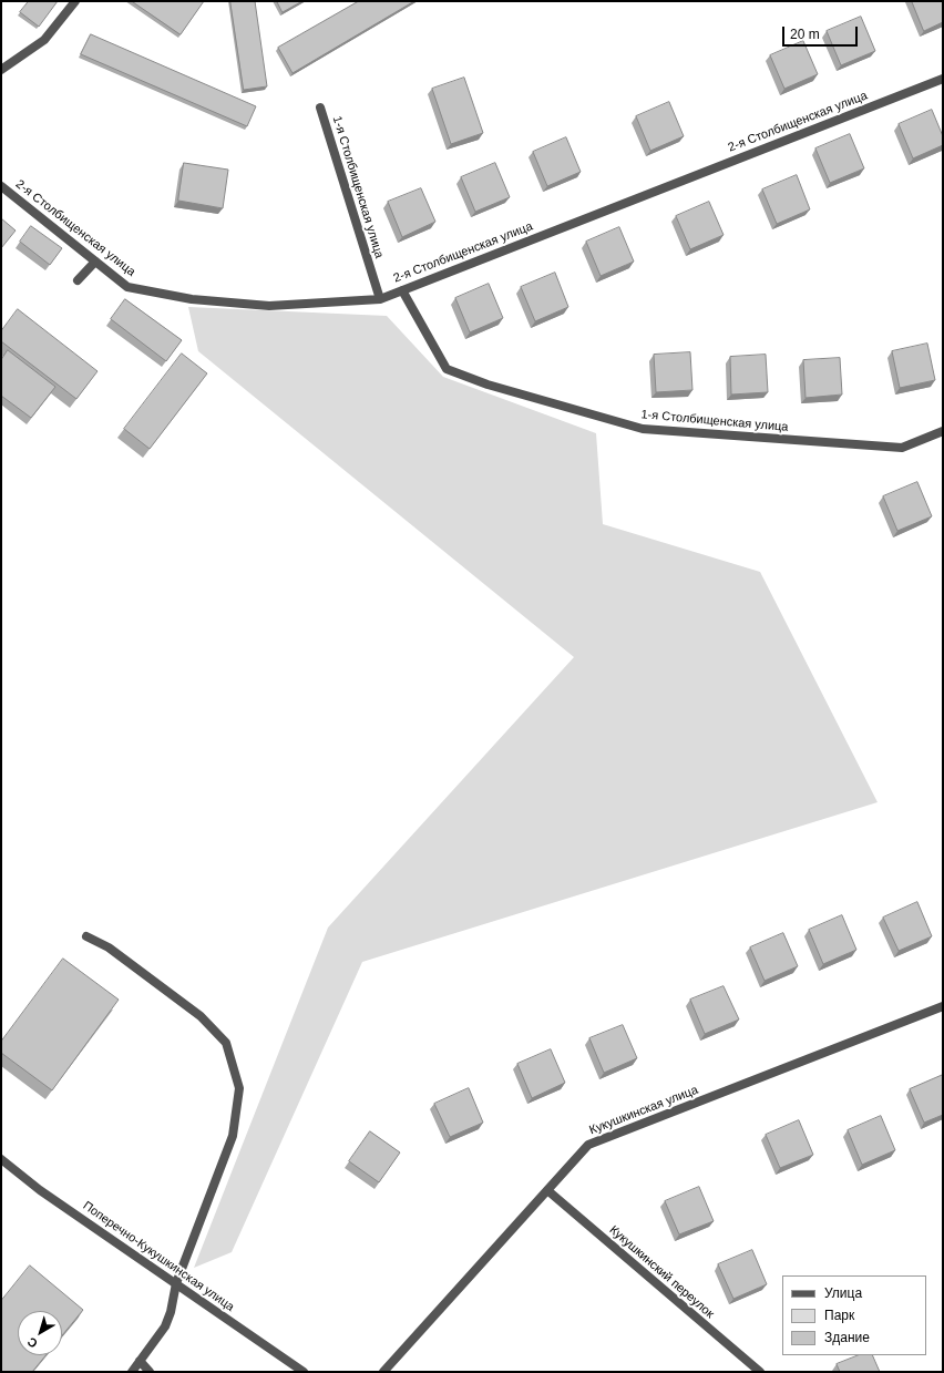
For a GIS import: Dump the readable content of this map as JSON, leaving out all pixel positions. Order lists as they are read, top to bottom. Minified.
{"streets":{"street":["2-я Столбищенская улица","1-я Столбищенская улица","Кукушкинская улица","Поперечно-Кукушкинская улица","Кукушкинский переулок"]},"crossings":[["2-я Столбищенская улица","1-я Столбищенская улица"],["Кукушкинская улица","Кукушкинский переулок"]],"legend":["Улица","Парк","Здание"],"scale_bar":"20 m","north":"bottom left"}
